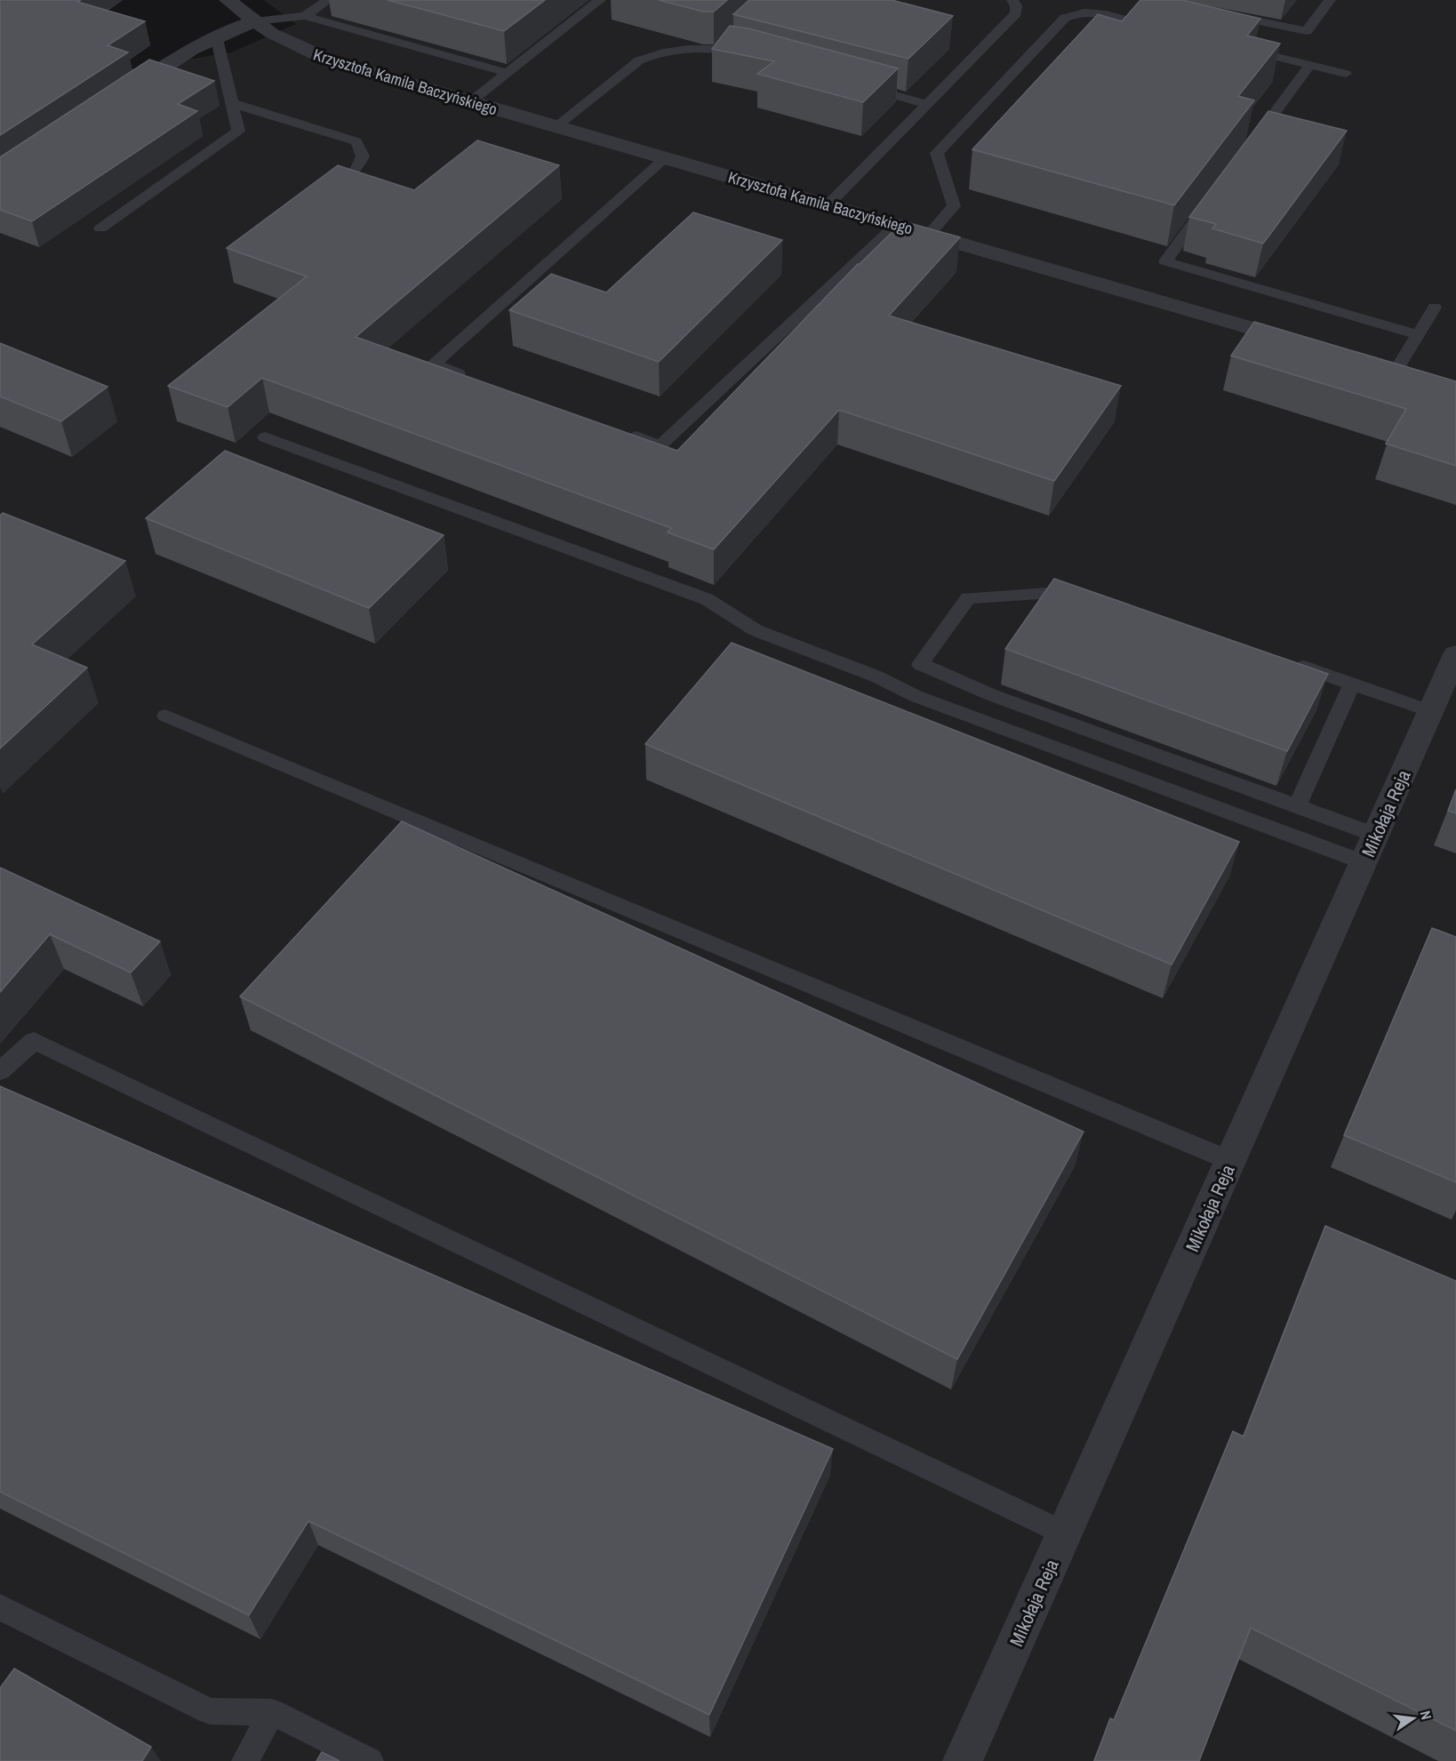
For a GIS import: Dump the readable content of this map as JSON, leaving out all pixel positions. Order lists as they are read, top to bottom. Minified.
{"streets":{"street":["Krzysztofa Kamila Baczyńskiego","Mikołaja Reja"]},"north":"right"}
